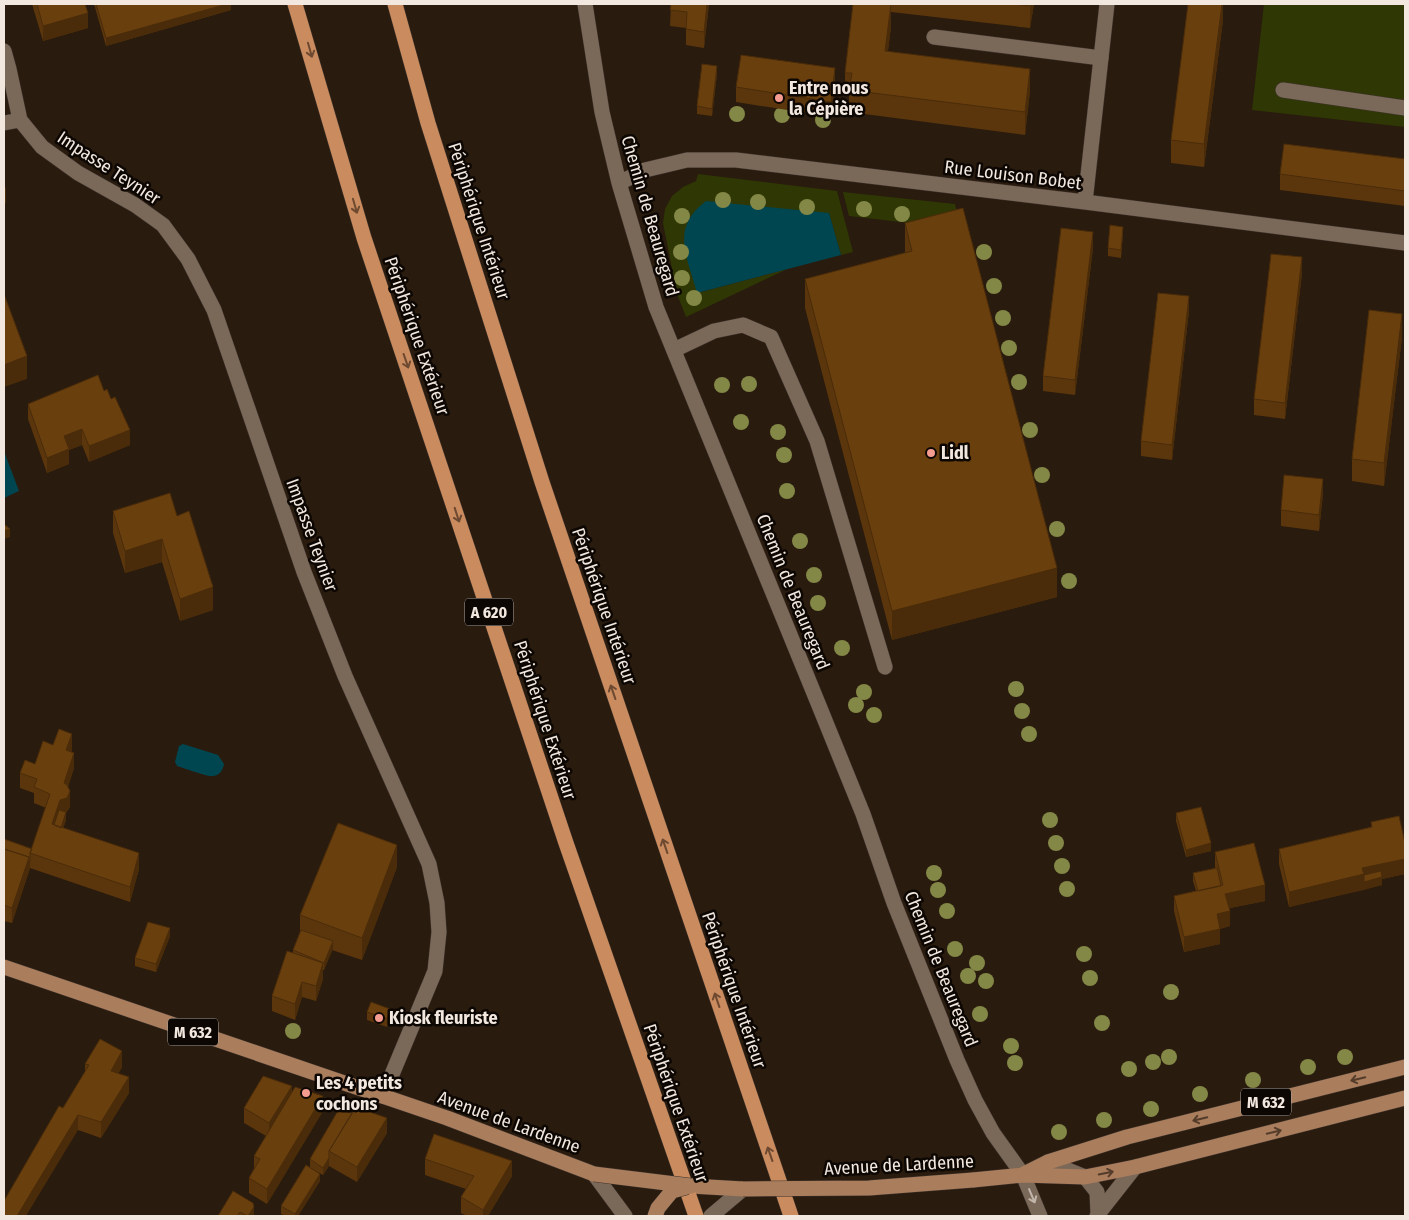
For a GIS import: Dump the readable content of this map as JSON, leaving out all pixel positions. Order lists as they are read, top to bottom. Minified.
{"streets":{"highway":["Périphérique Intérieur","Périphérique Extérieur","A 620"],"main road":["M 632","Avenue de Lardenne"],"street":["Impasse Teynier","Rue Louison Bobet","Chemin de Beauregard"]},"crossings":[["Impasse Teynier","Avenue de Lardenne"],["Rue Louison Bobet","Chemin de Beauregard"],["Chemin de Beauregard","Avenue de Lardenne"]],"one_way":["Périphérique Intérieur","Périphérique Extérieur"],"places":["Entre nous la Cépière","Lidl","Kiosk fleuriste","Les 4 petits cochons"]}
